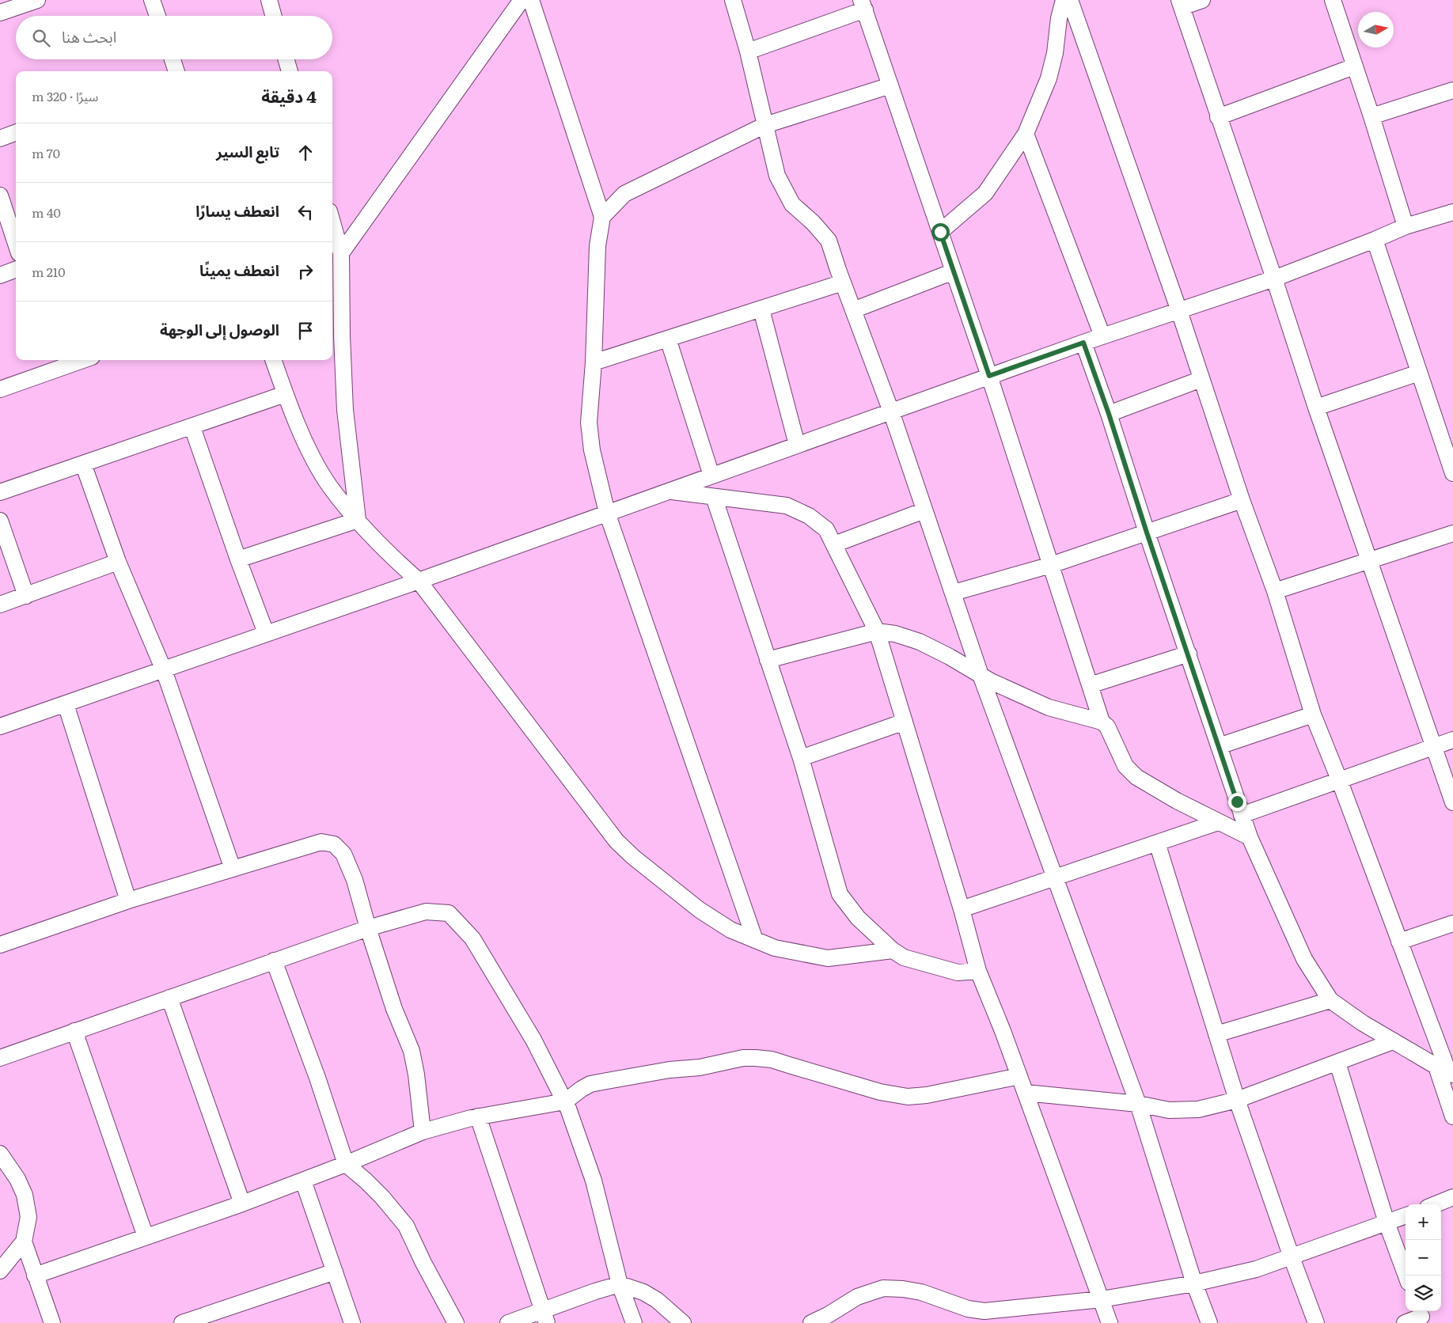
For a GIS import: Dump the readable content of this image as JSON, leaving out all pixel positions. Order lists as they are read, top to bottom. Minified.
{"north":"right","page":{"search":"ابحث هنا","heading":["4 دقيقة","سيرًا · 320 m"],"list":[["تابع السير","70 m"],["انعطف يسارًا","40 m"],["انعطف يمينًا","210 m"],"الوصول إلى الوجهة"],"map_buttons":["+","−"]}}
